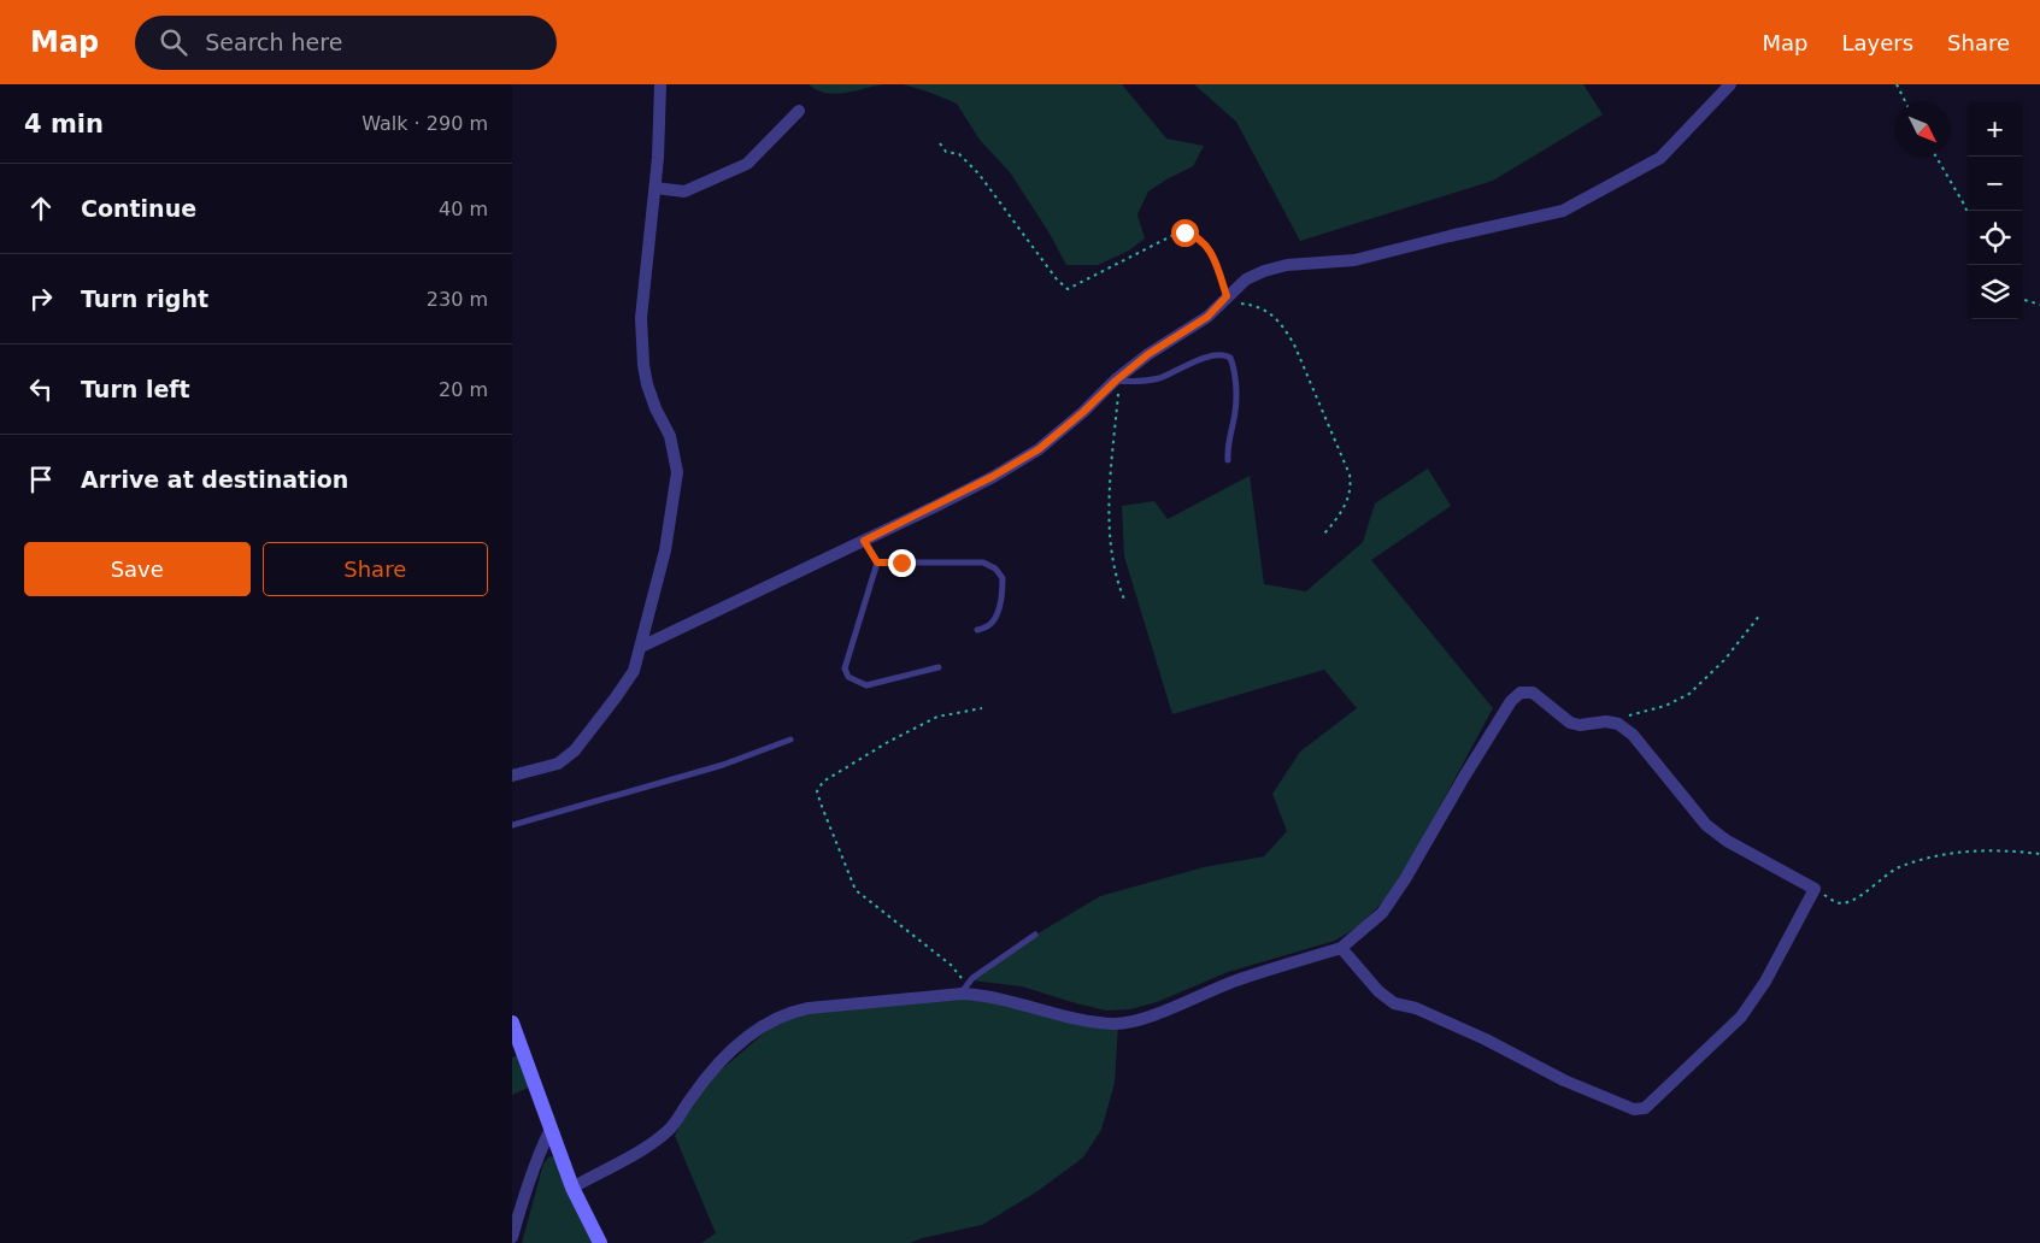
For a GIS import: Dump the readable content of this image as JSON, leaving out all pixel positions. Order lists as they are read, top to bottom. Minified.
{"north":"bottom right","page":{"header":"Map","search":"Search here","nav":["Map","Layers","Share"],"heading":["4 min","Walk · 290 m"],"map_buttons":["+","−"],"list":[["Continue","40 m"],["Turn right","230 m"],["Turn left","20 m"],"Arrive at destination"],"buttons":["Save","Share"]}}
